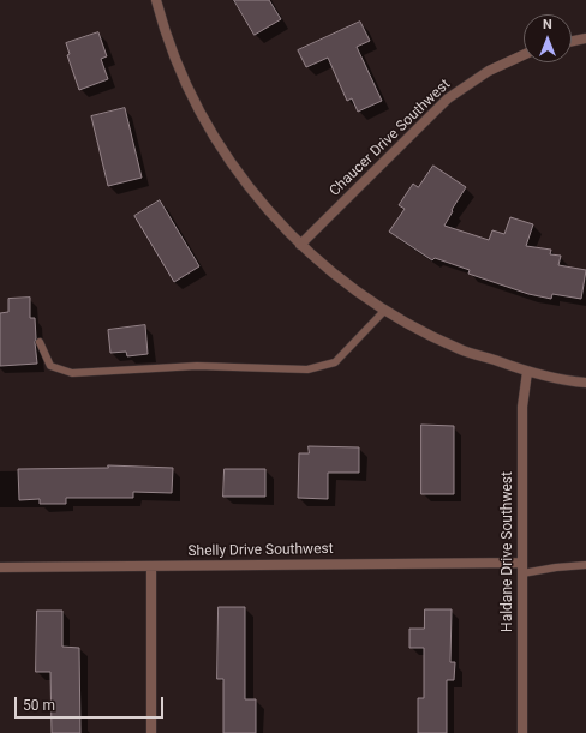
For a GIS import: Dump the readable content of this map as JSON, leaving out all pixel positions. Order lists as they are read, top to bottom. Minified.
{"streets":{"street":["Chaucer Drive Southwest","Shelly Drive Southwest","Haldane Drive Southwest"]},"crossings":[["Shelly Drive Southwest","Haldane Drive Southwest"]],"scale_bar":"50 m","north":"top"}
